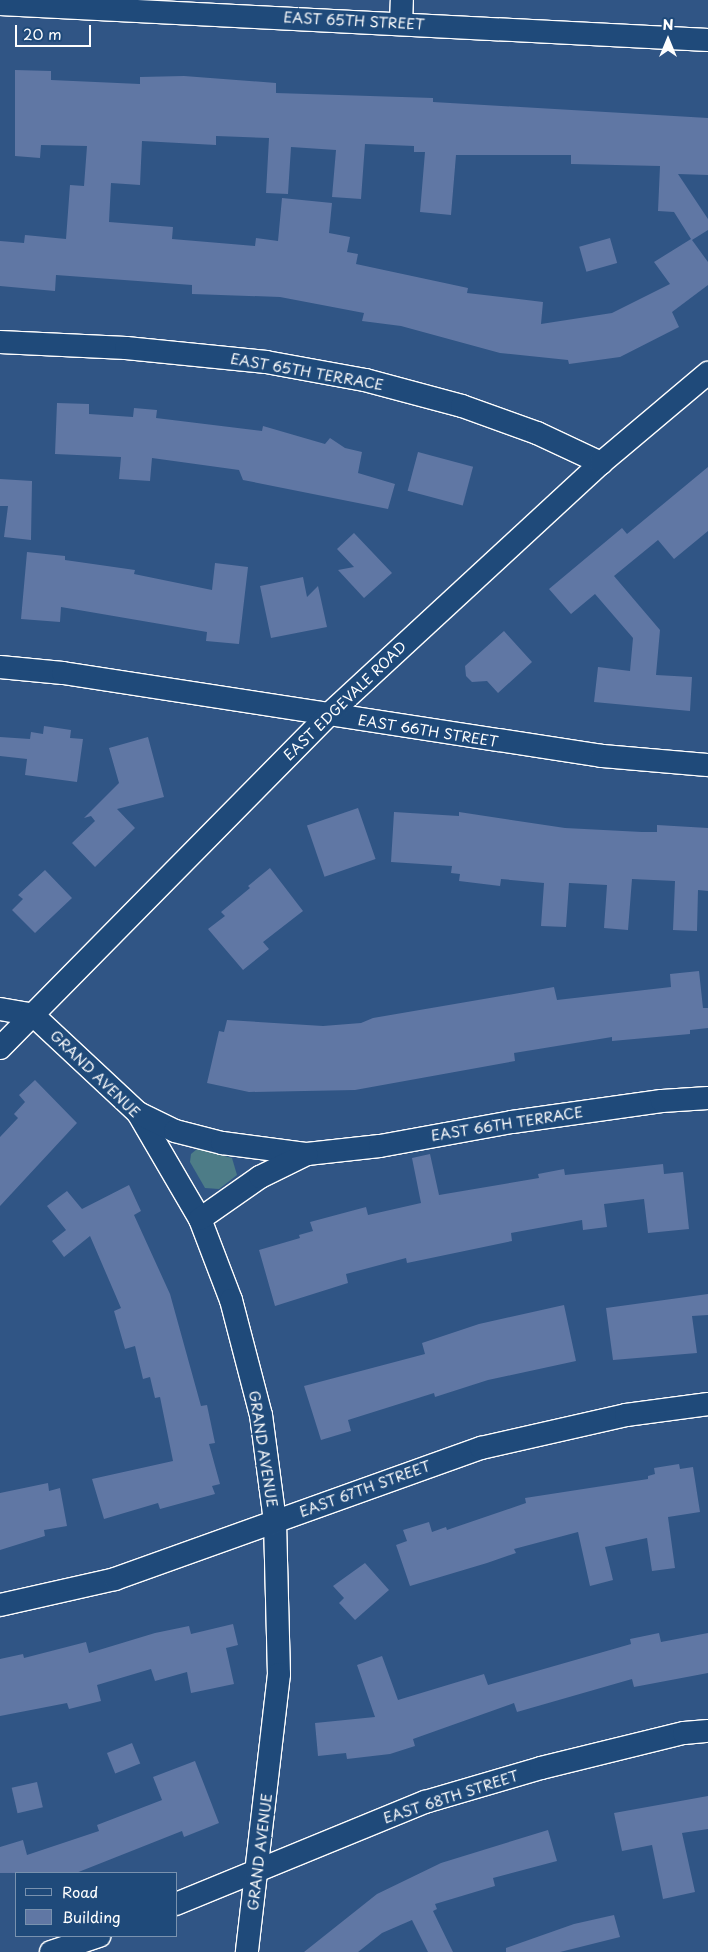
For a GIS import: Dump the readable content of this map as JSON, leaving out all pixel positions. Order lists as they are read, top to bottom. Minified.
{"streets":{"street":["EAST 65TH STREET","EAST 65TH TERRACE","EAST EDGEVALE ROAD","EAST 66TH STREET","GRAND AVENUE","EAST 66TH TERRACE","EAST 67TH STREET","EAST 68TH STREET"]},"crossings":[["EAST 65TH TERRACE","EAST EDGEVALE ROAD"],["EAST EDGEVALE ROAD","EAST 66TH STREET"],["EAST EDGEVALE ROAD","GRAND AVENUE"],["GRAND AVENUE","EAST 66TH TERRACE"],["GRAND AVENUE","EAST 67TH STREET"],["GRAND AVENUE","EAST 68TH STREET"]],"legend":["Road","Building"],"scale_bar":"20 m","north":"top"}
